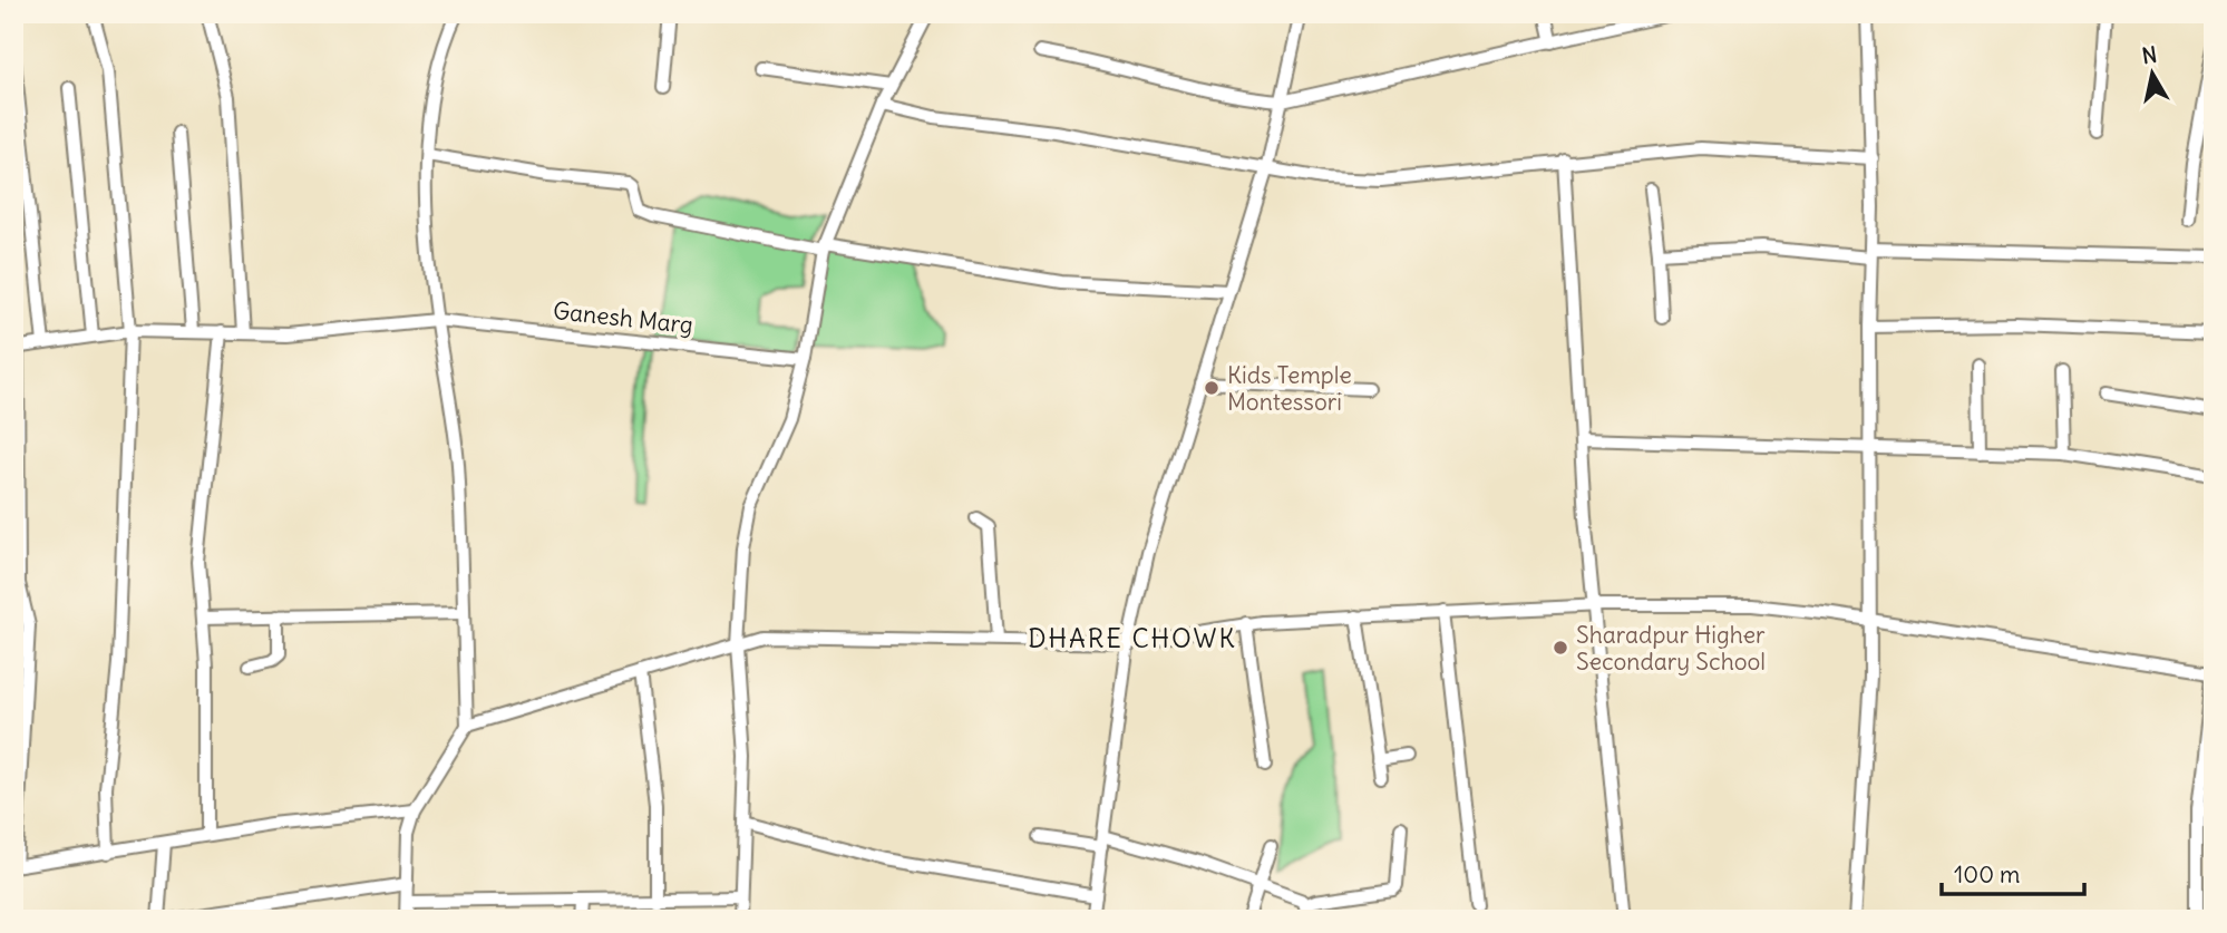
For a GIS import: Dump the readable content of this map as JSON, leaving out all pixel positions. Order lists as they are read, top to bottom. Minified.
{"streets":{"street":["Ganesh Marg"]},"districts":["DHARE CHOWK"],"places":["Kids Temple Montessori","Sharadpur Higher Secondary School"],"scale_bar":"100 m","north":"top"}
